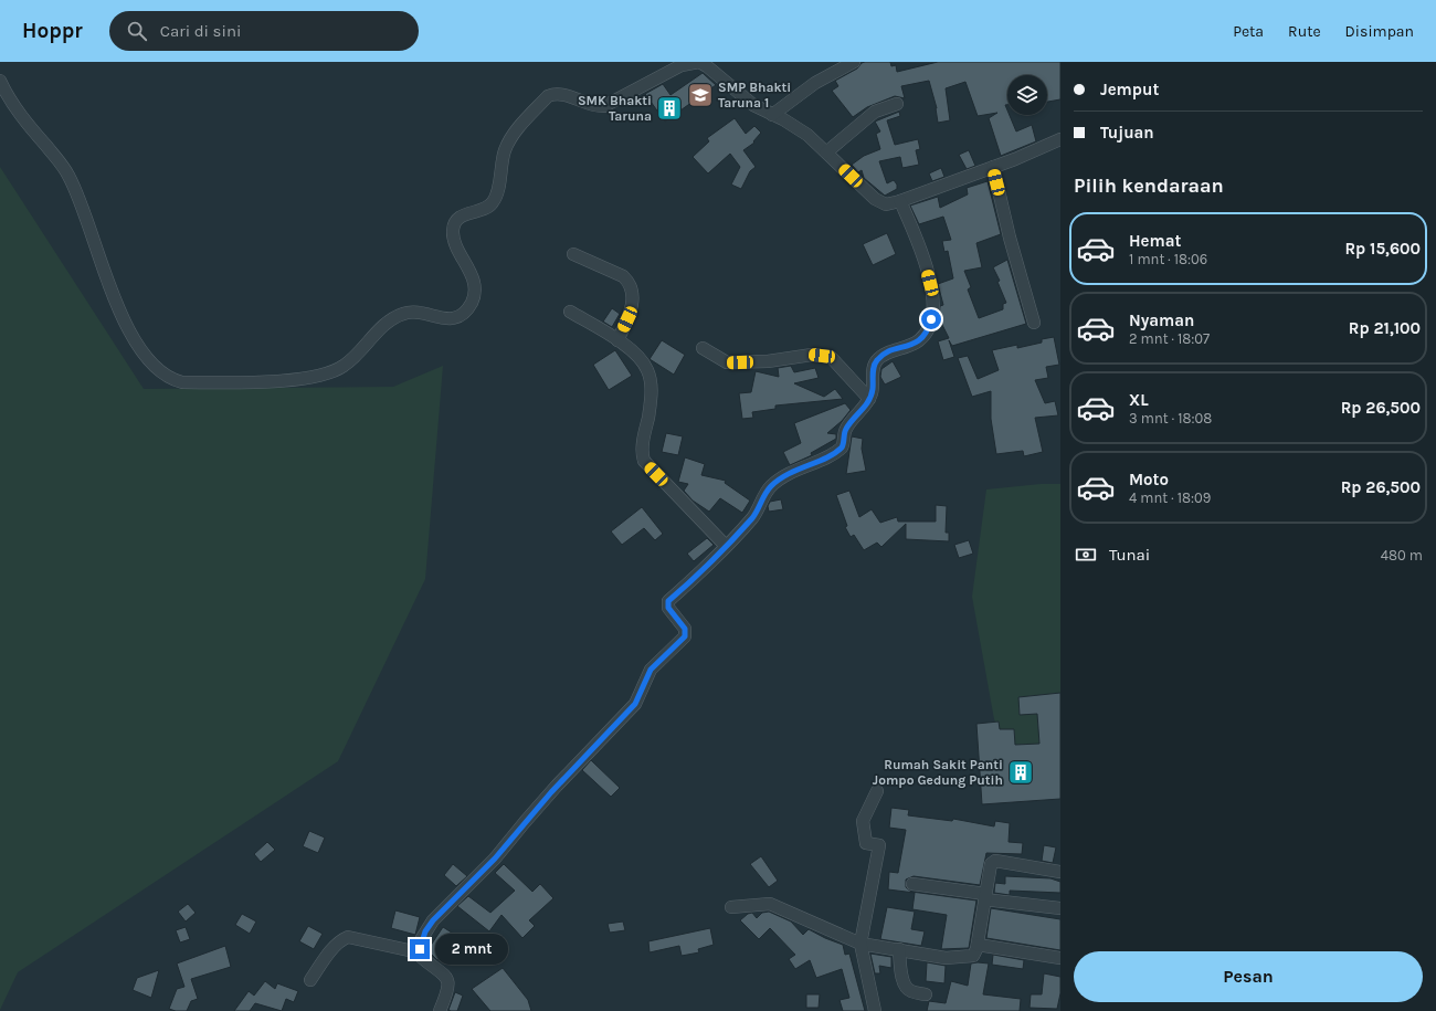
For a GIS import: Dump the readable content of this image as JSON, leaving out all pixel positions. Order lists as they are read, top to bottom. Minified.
{"places":{"school or university":["SMP Bhakti Taruna 1"],"building":["SMK Bhakti Taruna","Rumah Sakit Panti Jompo Gedung Putih"]},"page":{"header":"Hoppr","search":"Cari di sini","nav":["Peta","Rute","Disimpan"],"banner":["Jemput","Tujuan"],"heading":"Pilih kendaraan","list":[{"name":"Hemat","note":"1 mnt · 18:06","value":"Rp 15,600"},{"name":"Nyaman","note":"2 mnt · 18:07","value":"Rp 21,100"},{"name":"XL","note":"3 mnt · 18:08","value":"Rp 26,500"},{"name":"Moto","note":"4 mnt · 18:09","value":"Rp 26,500"}],"pay":["Tunai","480 m"],"bubble":"2 mnt","buttons":"Pesan"}}
